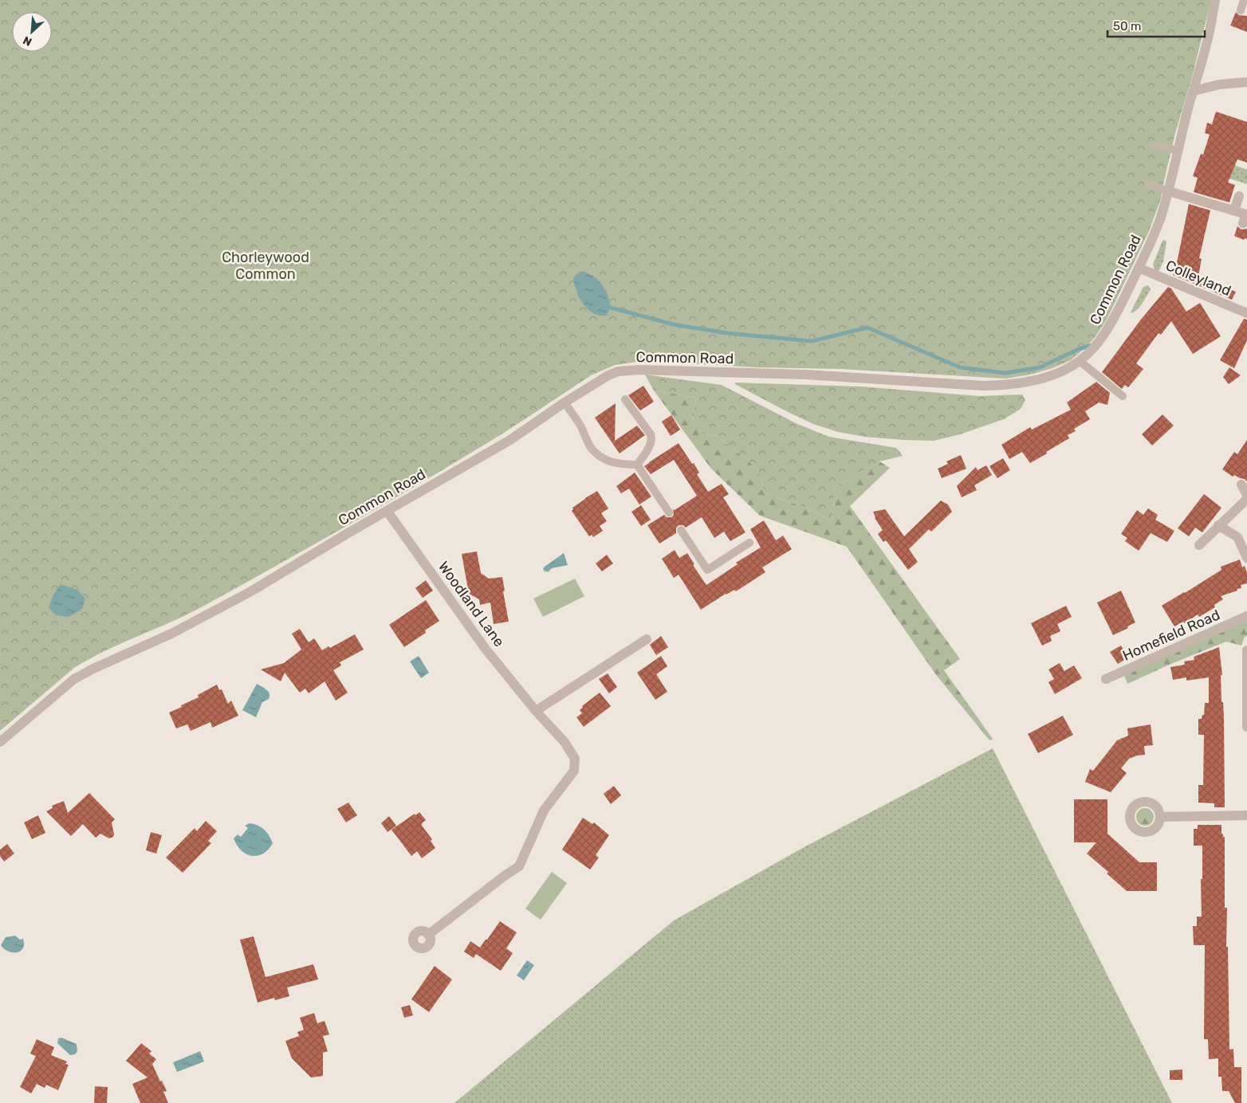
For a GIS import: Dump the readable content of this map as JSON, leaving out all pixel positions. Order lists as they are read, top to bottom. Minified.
{"streets":{"street":["Colleyland","Common Road","Woodland Lane","Homefield Road"]},"crossings":[["Colleyland","Common Road"],["Common Road","Woodland Lane"]],"parks":["Chorleywood Common"],"scale_bar":"50 m","north":"bottom left"}
